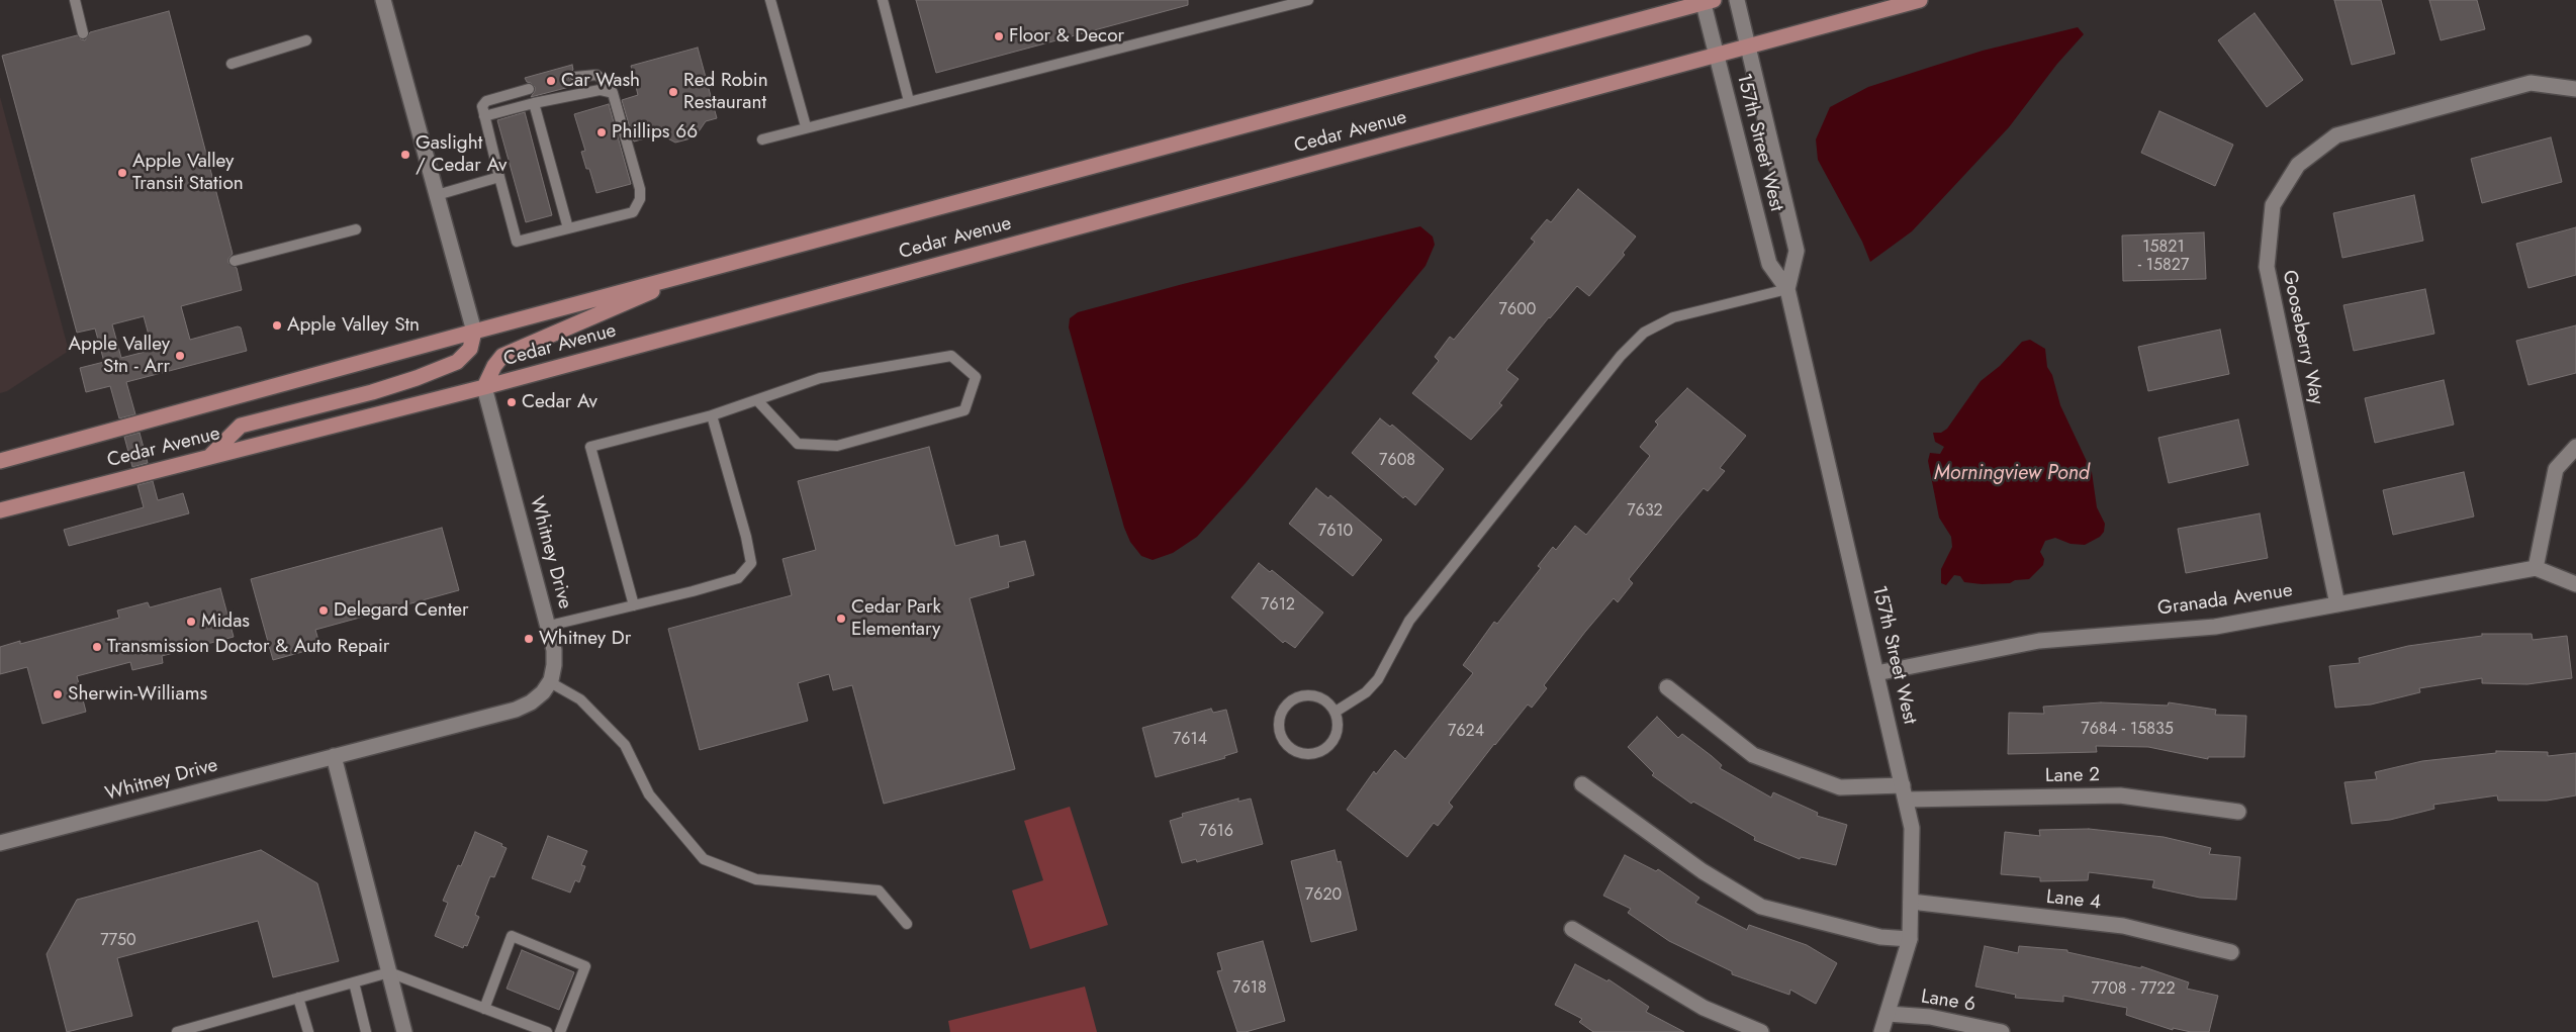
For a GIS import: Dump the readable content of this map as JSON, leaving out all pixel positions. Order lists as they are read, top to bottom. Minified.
{"streets":{"main road":["Cedar Avenue"],"street":["157th Street West","Gooseberry Way","Whitney Drive","Granada Avenue","Lane 2","Lane 4","Lane 6"]},"crossings":[["Cedar Avenue","157th Street West"],["Cedar Avenue","Whitney Drive"],["157th Street West","Granada Avenue"],["157th Street West","Lane 2"],["157th Street West","Lane 4"],["157th Street West","Lane 6"],["Gooseberry Way","Granada Avenue"]],"water":["Morningview Pond"],"places":["Floor & Decor","Car Wash","Red Robin Restaurant","Phillips 66","Gaslight / Cedar Av","Apple Valley Transit Station","Apple Valley Stn","Apple Valley Stn - Arr","Cedar Av","Delegard Center","Cedar Park Elementary","Midas","Whitney Dr","Transmission Doctor & Auto Repair","Sherwin-Williams"],"house_numbers":["15821 - 15827","7600","7608","7632","7610","7612","7684 - 15835","7624","7614","7616","7620","7750","7618","7708 - 7722"]}
